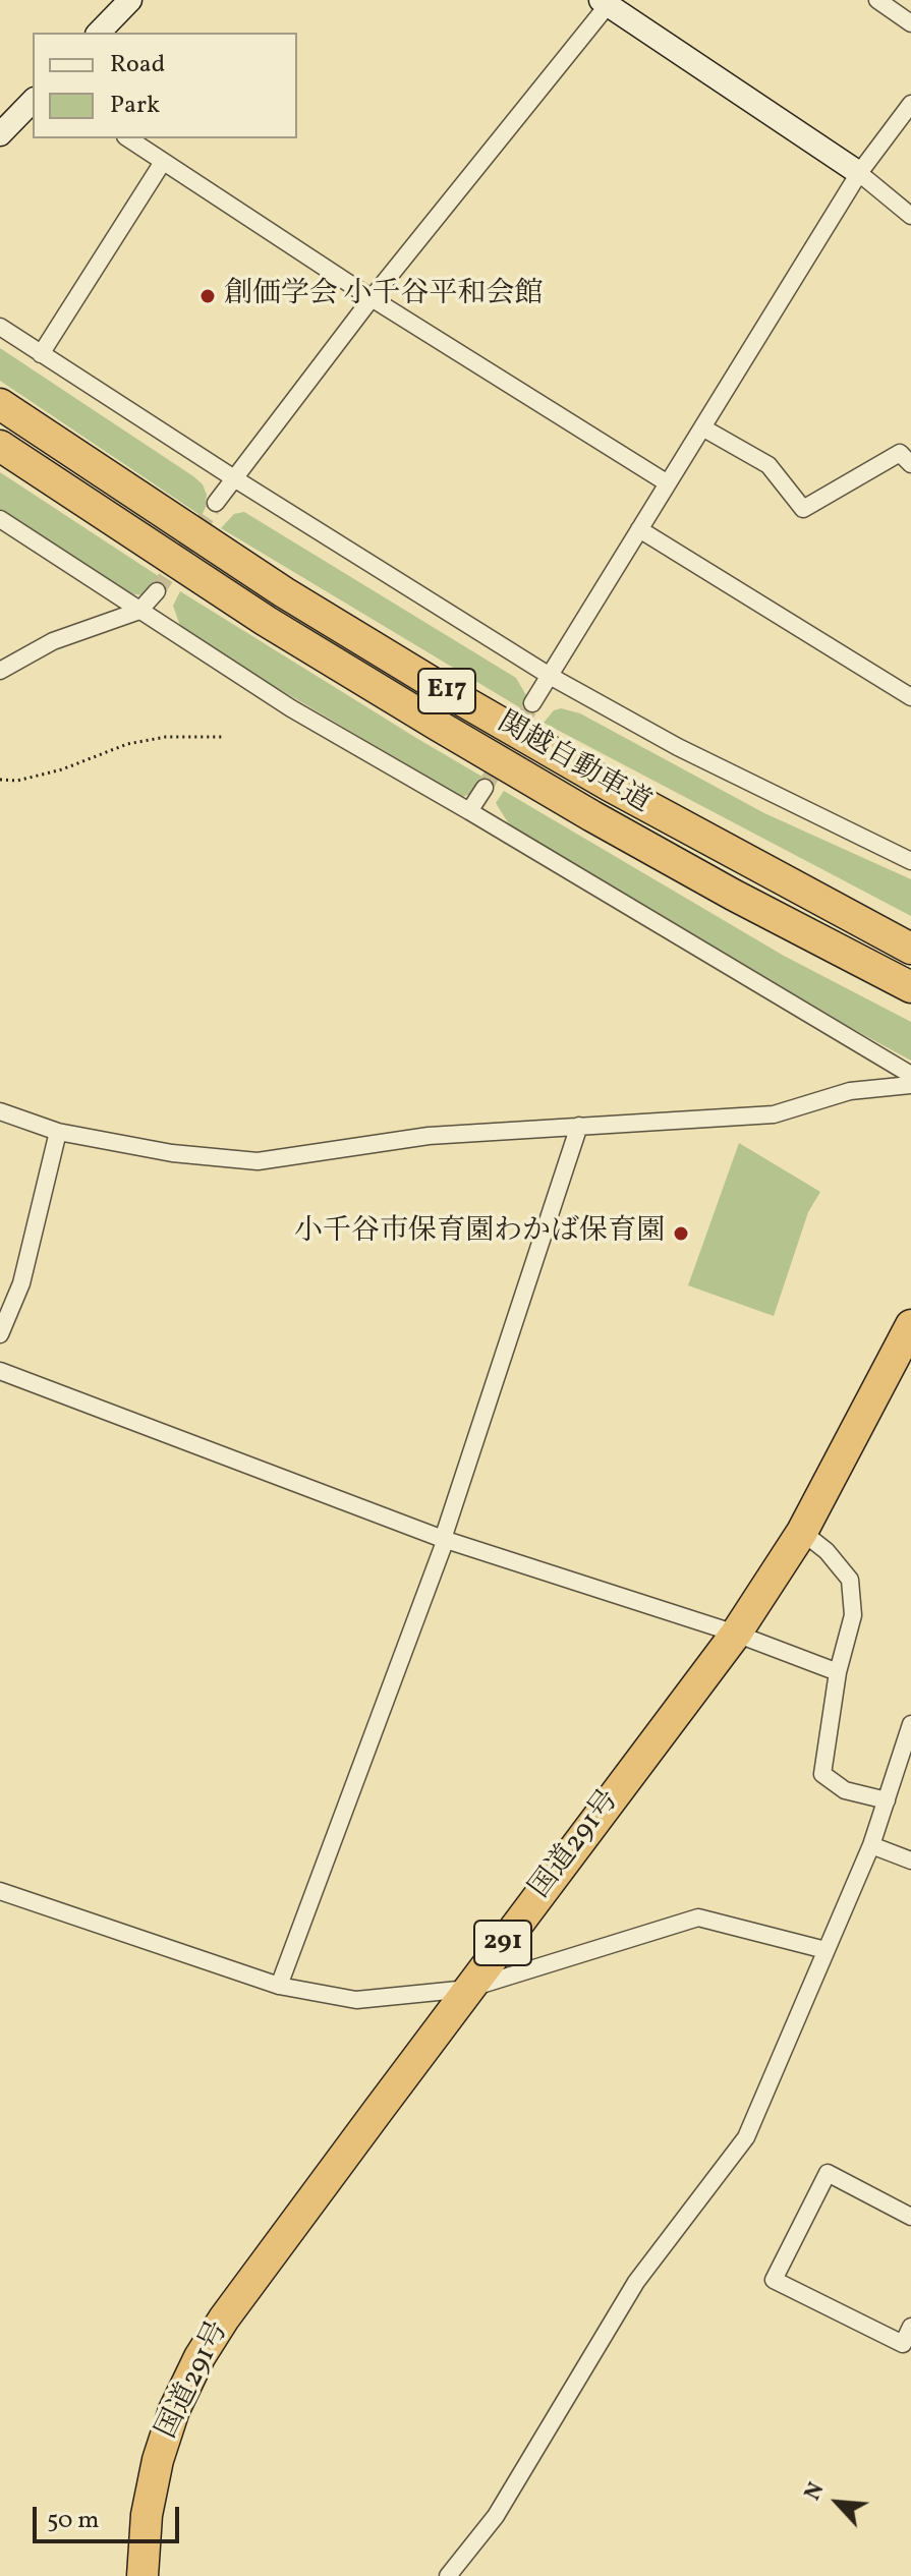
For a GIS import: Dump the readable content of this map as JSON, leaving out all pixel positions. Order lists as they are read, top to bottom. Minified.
{"streets":{"highway":["E17","関越自動車道","国道291号","291"]},"places":["創価学会 小千谷平和会館","小千谷市保育園わかば保育園"],"legend":["Road","Park"],"scale_bar":"50 m","north":"top left"}
